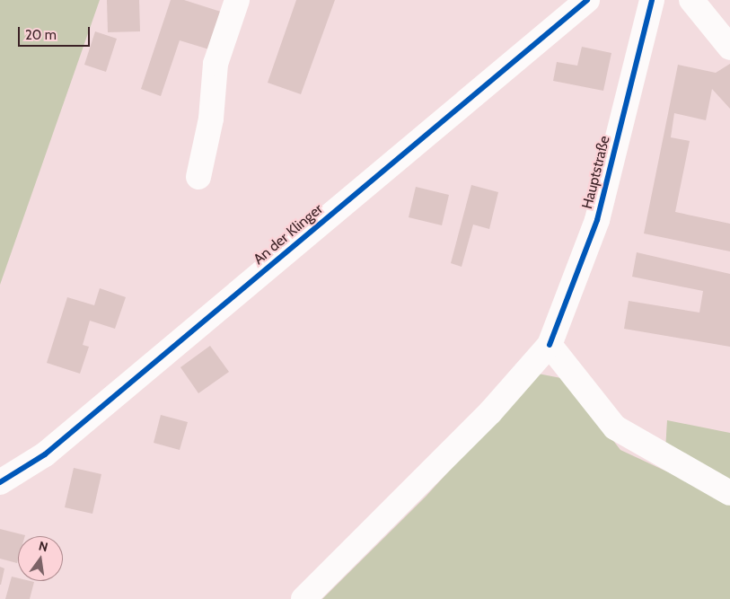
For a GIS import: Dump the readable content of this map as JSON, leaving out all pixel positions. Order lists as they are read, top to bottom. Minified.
{"streets":{"street":["Hauptstraße","An der Klinger"]},"scale_bar":"20 m","north":"top"}
